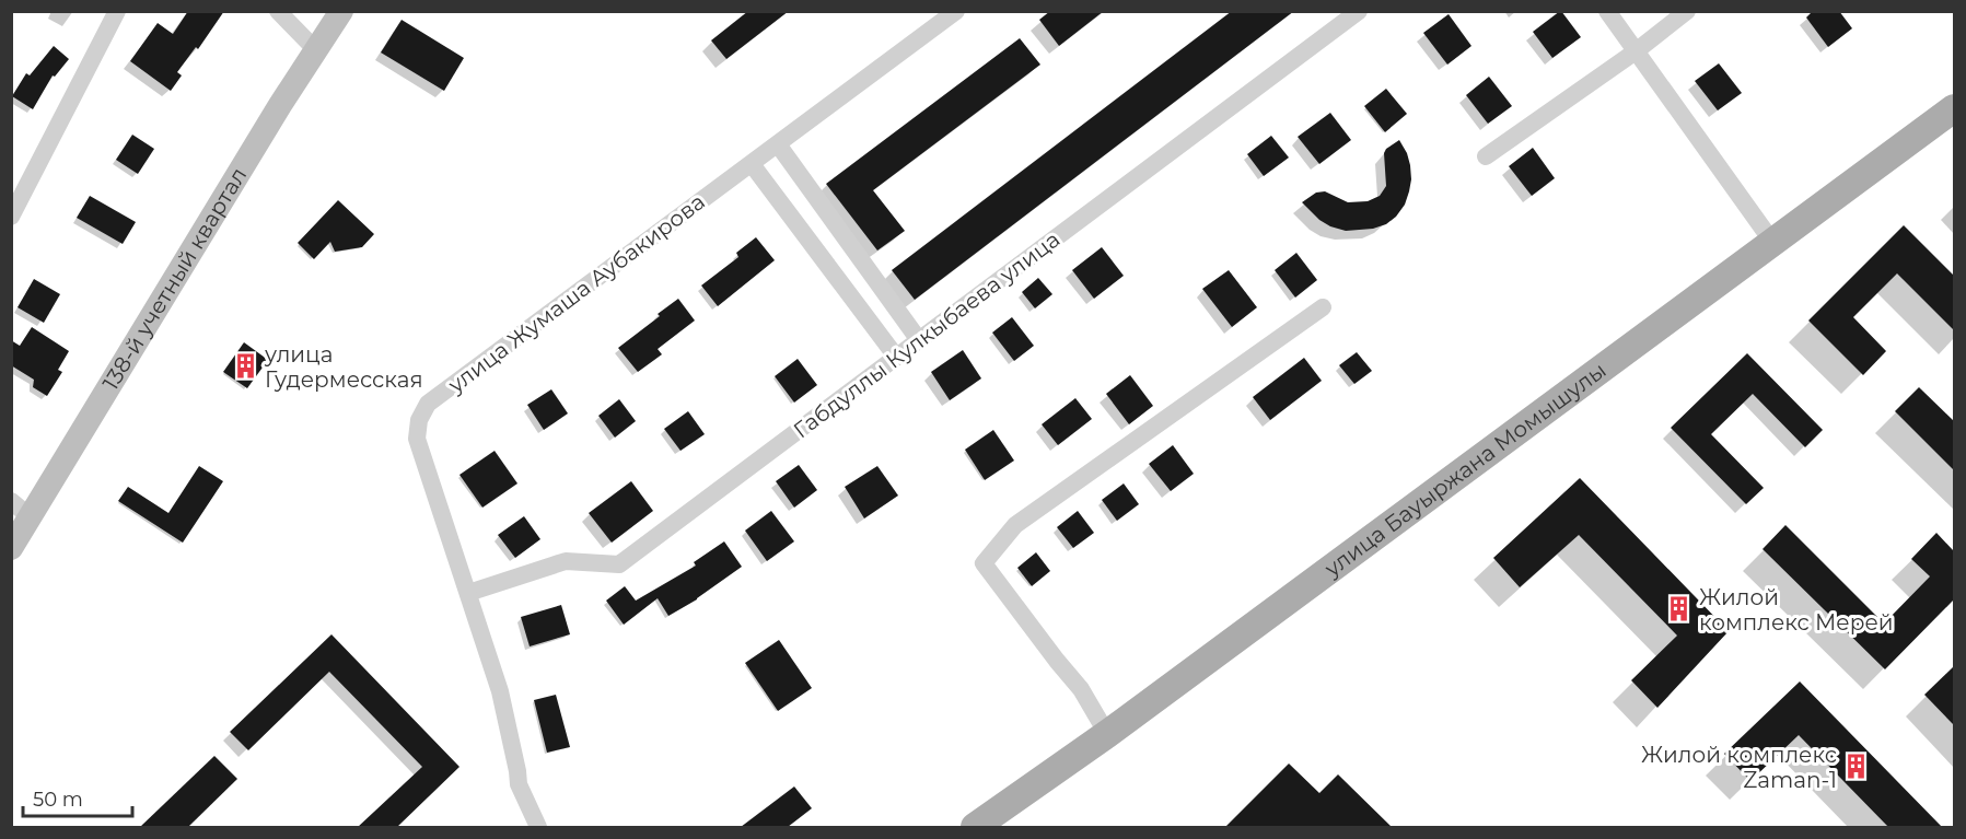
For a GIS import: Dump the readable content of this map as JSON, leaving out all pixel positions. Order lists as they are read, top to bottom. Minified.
{"streets":{"main road":["138-й учетный квартал","улица Бауыржана Момышулы"],"street":["улица Жумаша Аубакирова","Габдуллы Кулкыбаева улица"]},"crossings":[["улица Жумаша Аубакирова","Габдуллы Кулкыбаева улица"]],"places":{"building":["улица Гудермесская","Жилой комплекс Мерей","Жилой комплекс Zaman-1"]},"scale_bar":"50 m"}
